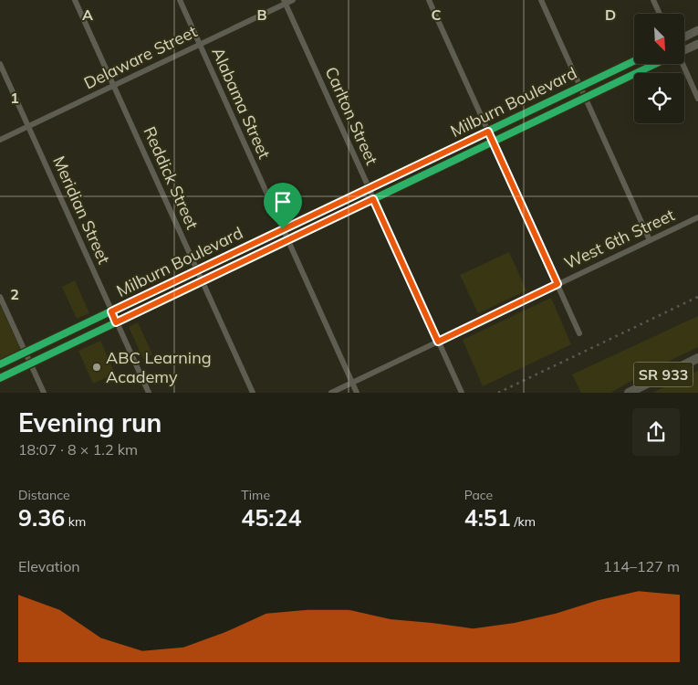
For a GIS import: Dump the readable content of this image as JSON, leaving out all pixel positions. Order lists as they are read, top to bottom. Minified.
{"streets":{"main road":["SR 933"],"street":["Delaware Street","Milburn Boulevard","Alabama Street","Carlton Street","Reddick Street","Meridian Street","West 6th Street"]},"crossings":[["Delaware Street","Alabama Street"],["Delaware Street","Carlton Street"],["Delaware Street","Reddick Street"],["Delaware Street","Meridian Street"],["Milburn Boulevard","Alabama Street"],["Milburn Boulevard","Carlton Street"],["Milburn Boulevard","Reddick Street"],["Milburn Boulevard","Meridian Street"],["Alabama Street","West 6th Street"],["Carlton Street","West 6th Street"]],"places":["ABC Learning Academy"],"north":"bottom right","page":{"heading":["Evening run","18:07 · 8 × 1.2 km"],"stats":[["Distance","9.36 km"],["Time","45:24"],["Pace","4:51 /km"]],"chart":["Elevation","114–127 m"]},"grid":{"columns":["A","B","C","D"],"rows":["1","2"]}}
